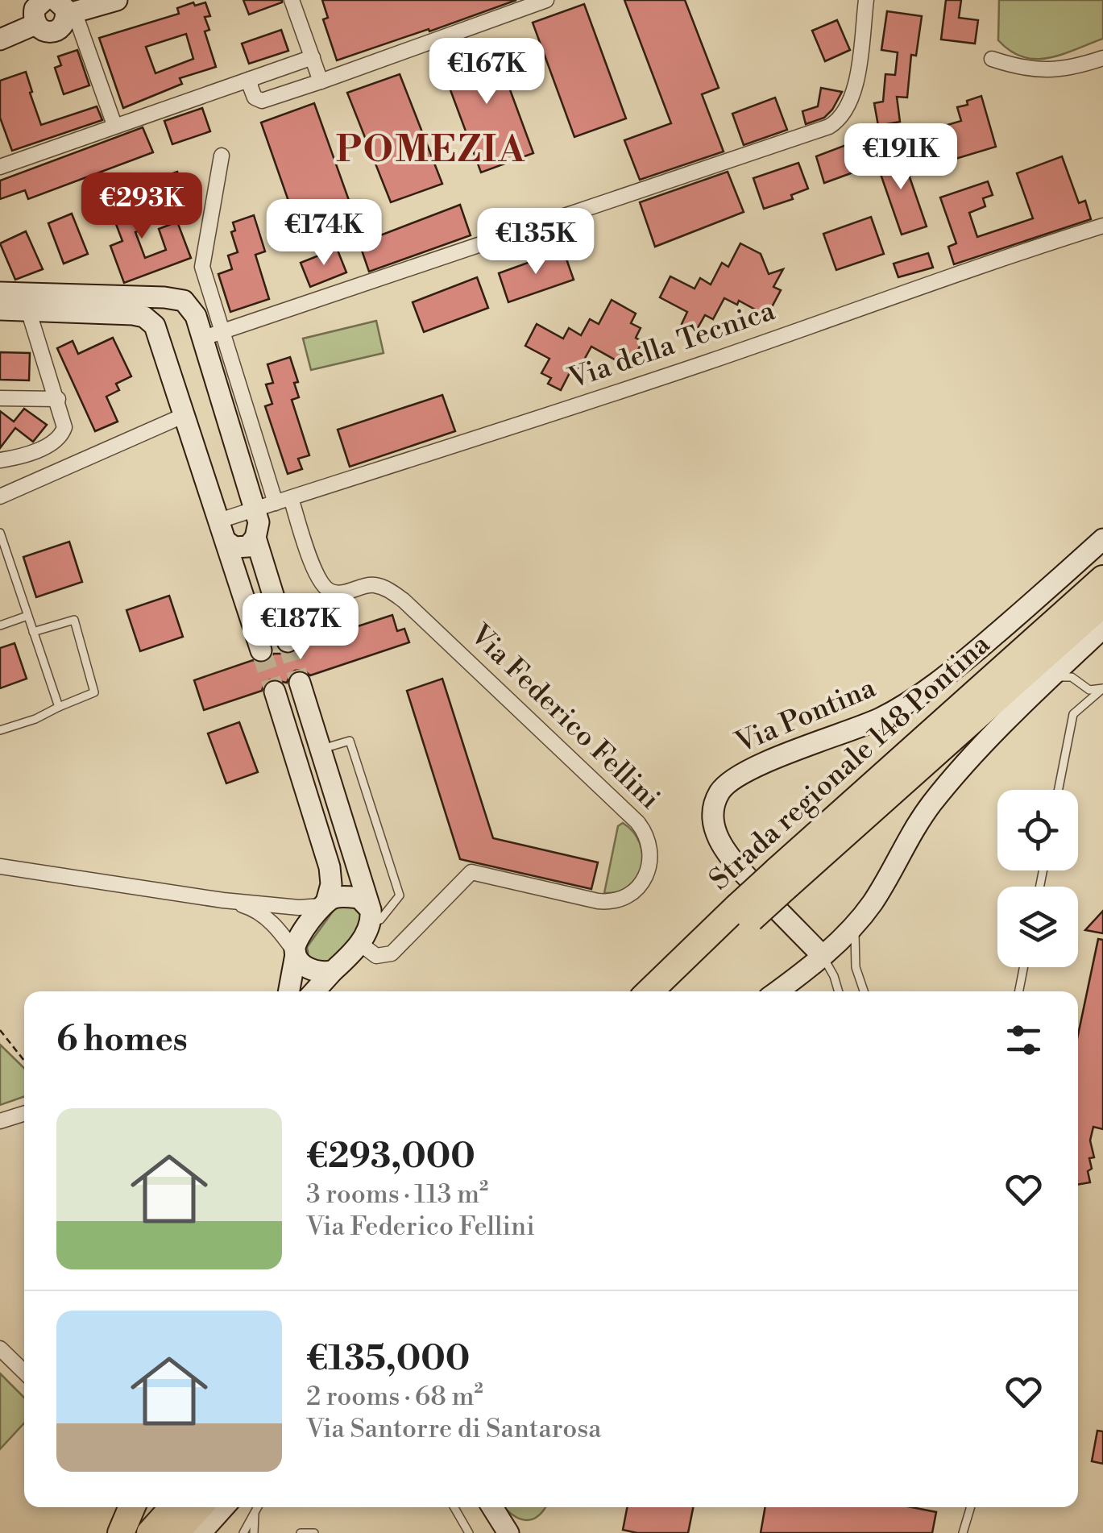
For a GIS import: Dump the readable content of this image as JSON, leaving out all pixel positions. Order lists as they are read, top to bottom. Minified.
{"streets":{"highway":["Strada regionale 148 Pontina"],"street":["Via della Tecnica","Via Pontina","Via Federico Fellini"]},"crossings":[["Via della Tecnica","Via Federico Fellini"]],"districts":["POMEZIA"],"page":{"price":["€167K","€191K","€293K","€174K","€135K","€187K"],"heading":"6 homes","list":[{"name":"€293,000","note":"3 rooms · 113 m² · Via Federico Fellini"},{"name":"€135,000","note":"2 rooms · 68 m² · Via Santorre di Santarosa"}]}}
